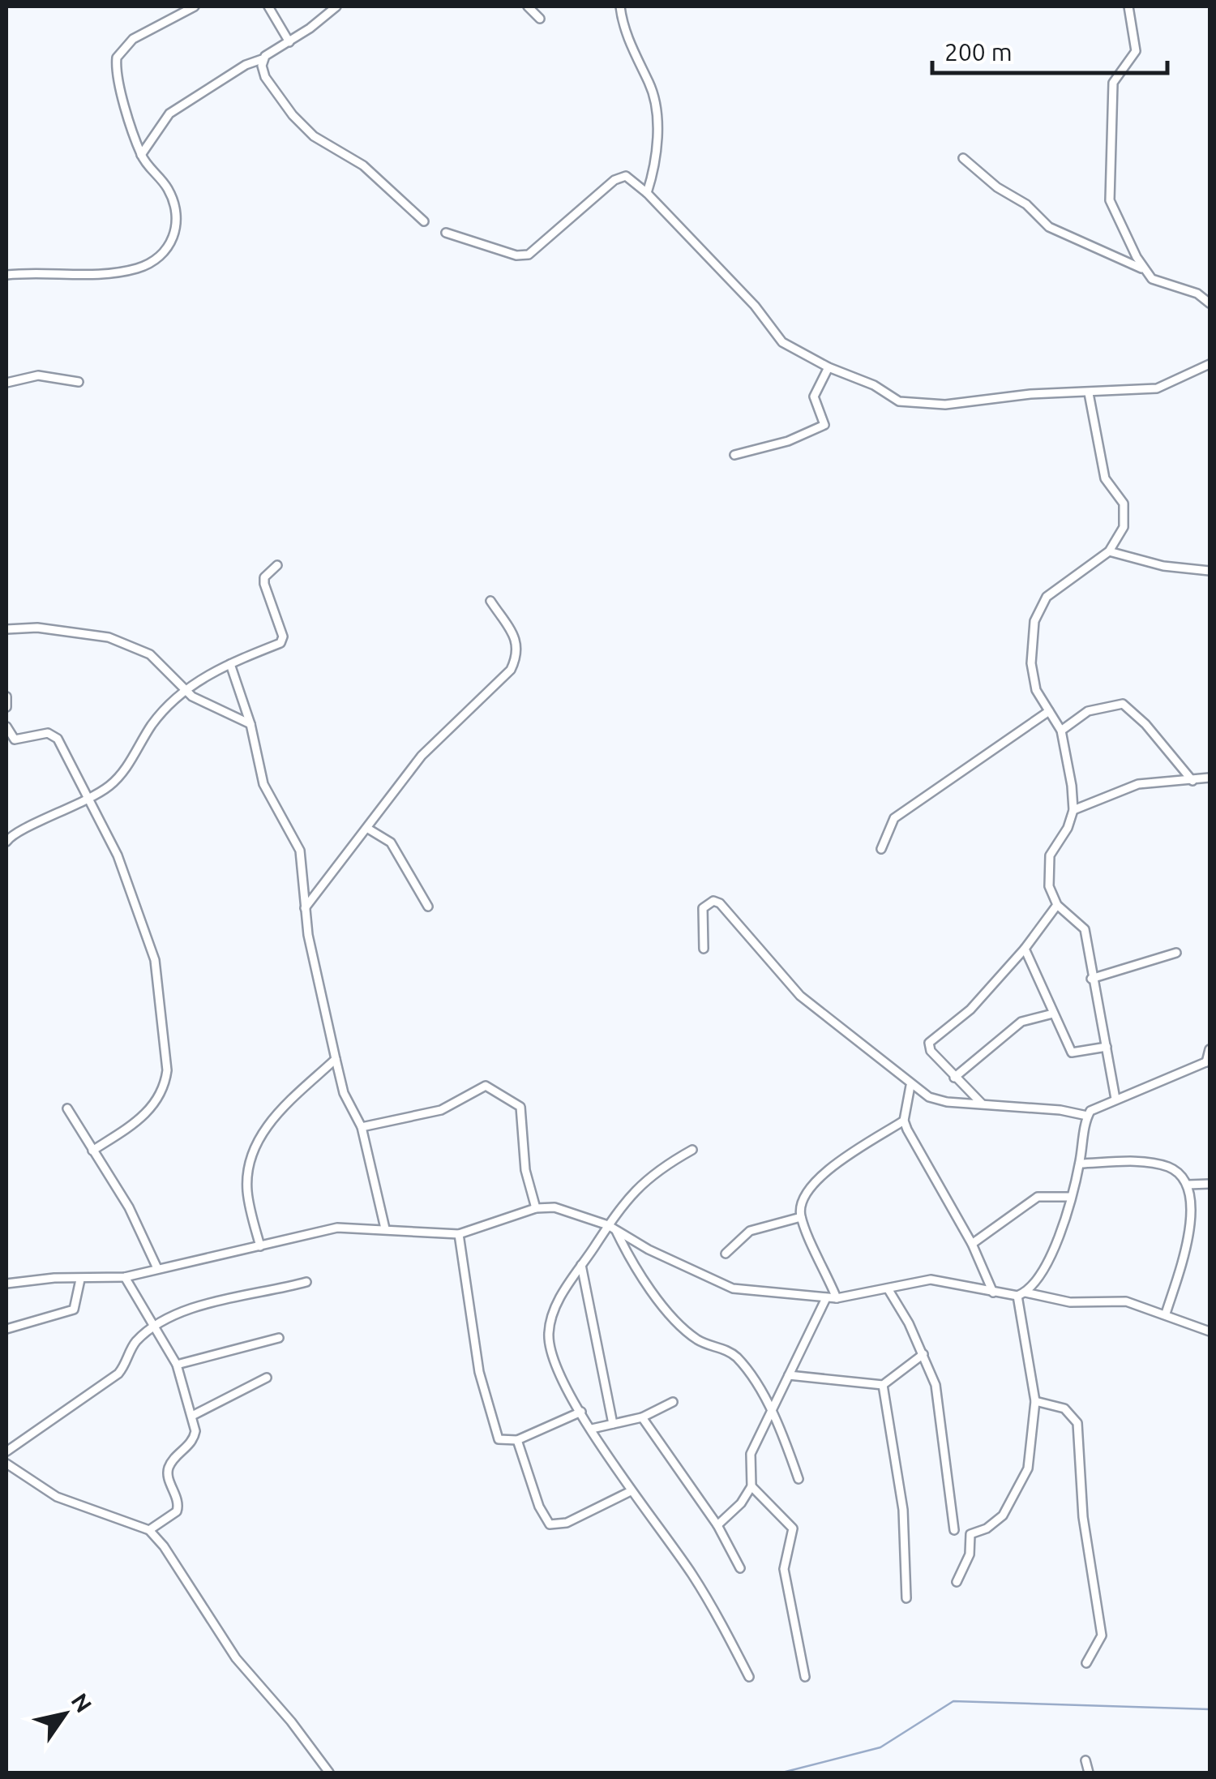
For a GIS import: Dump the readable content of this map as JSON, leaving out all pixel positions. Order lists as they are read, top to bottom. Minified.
{"scale_bar":"200 m","north":"top right"}
